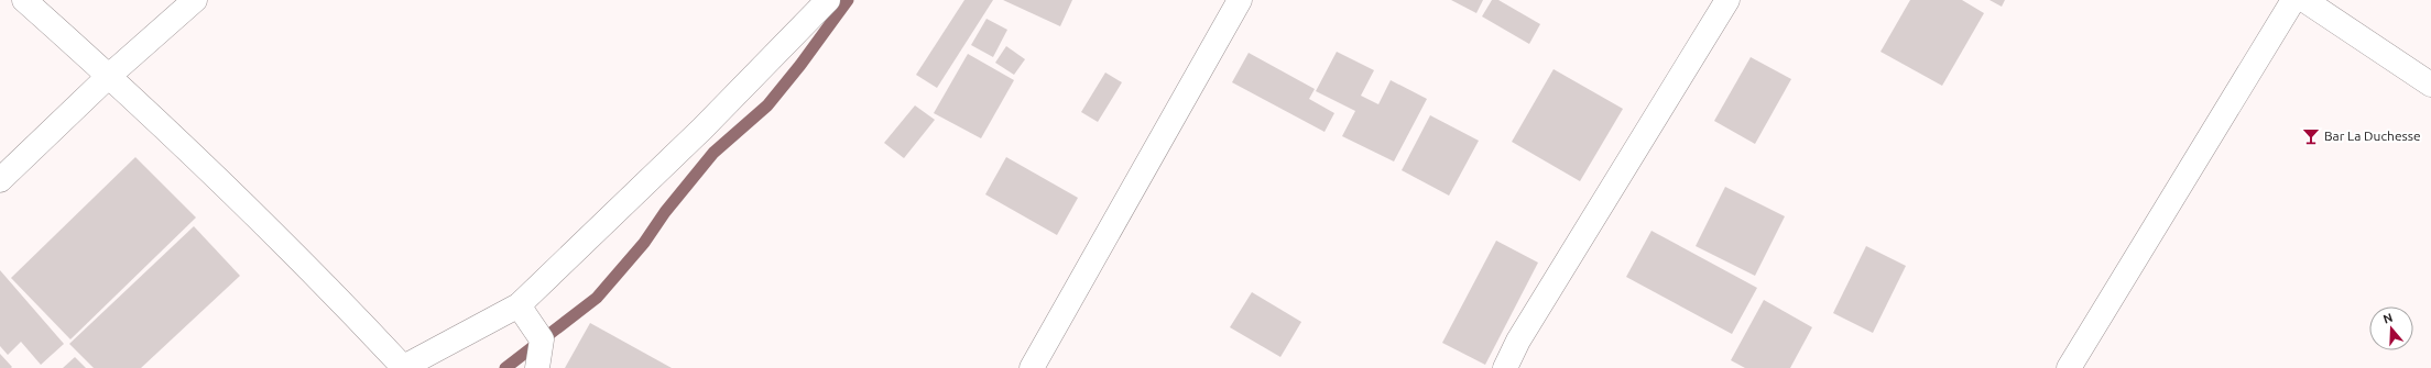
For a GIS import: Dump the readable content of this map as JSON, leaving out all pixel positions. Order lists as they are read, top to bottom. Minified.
{"places":{"bar":["Bar La Duchesse"]},"north":"top"}
